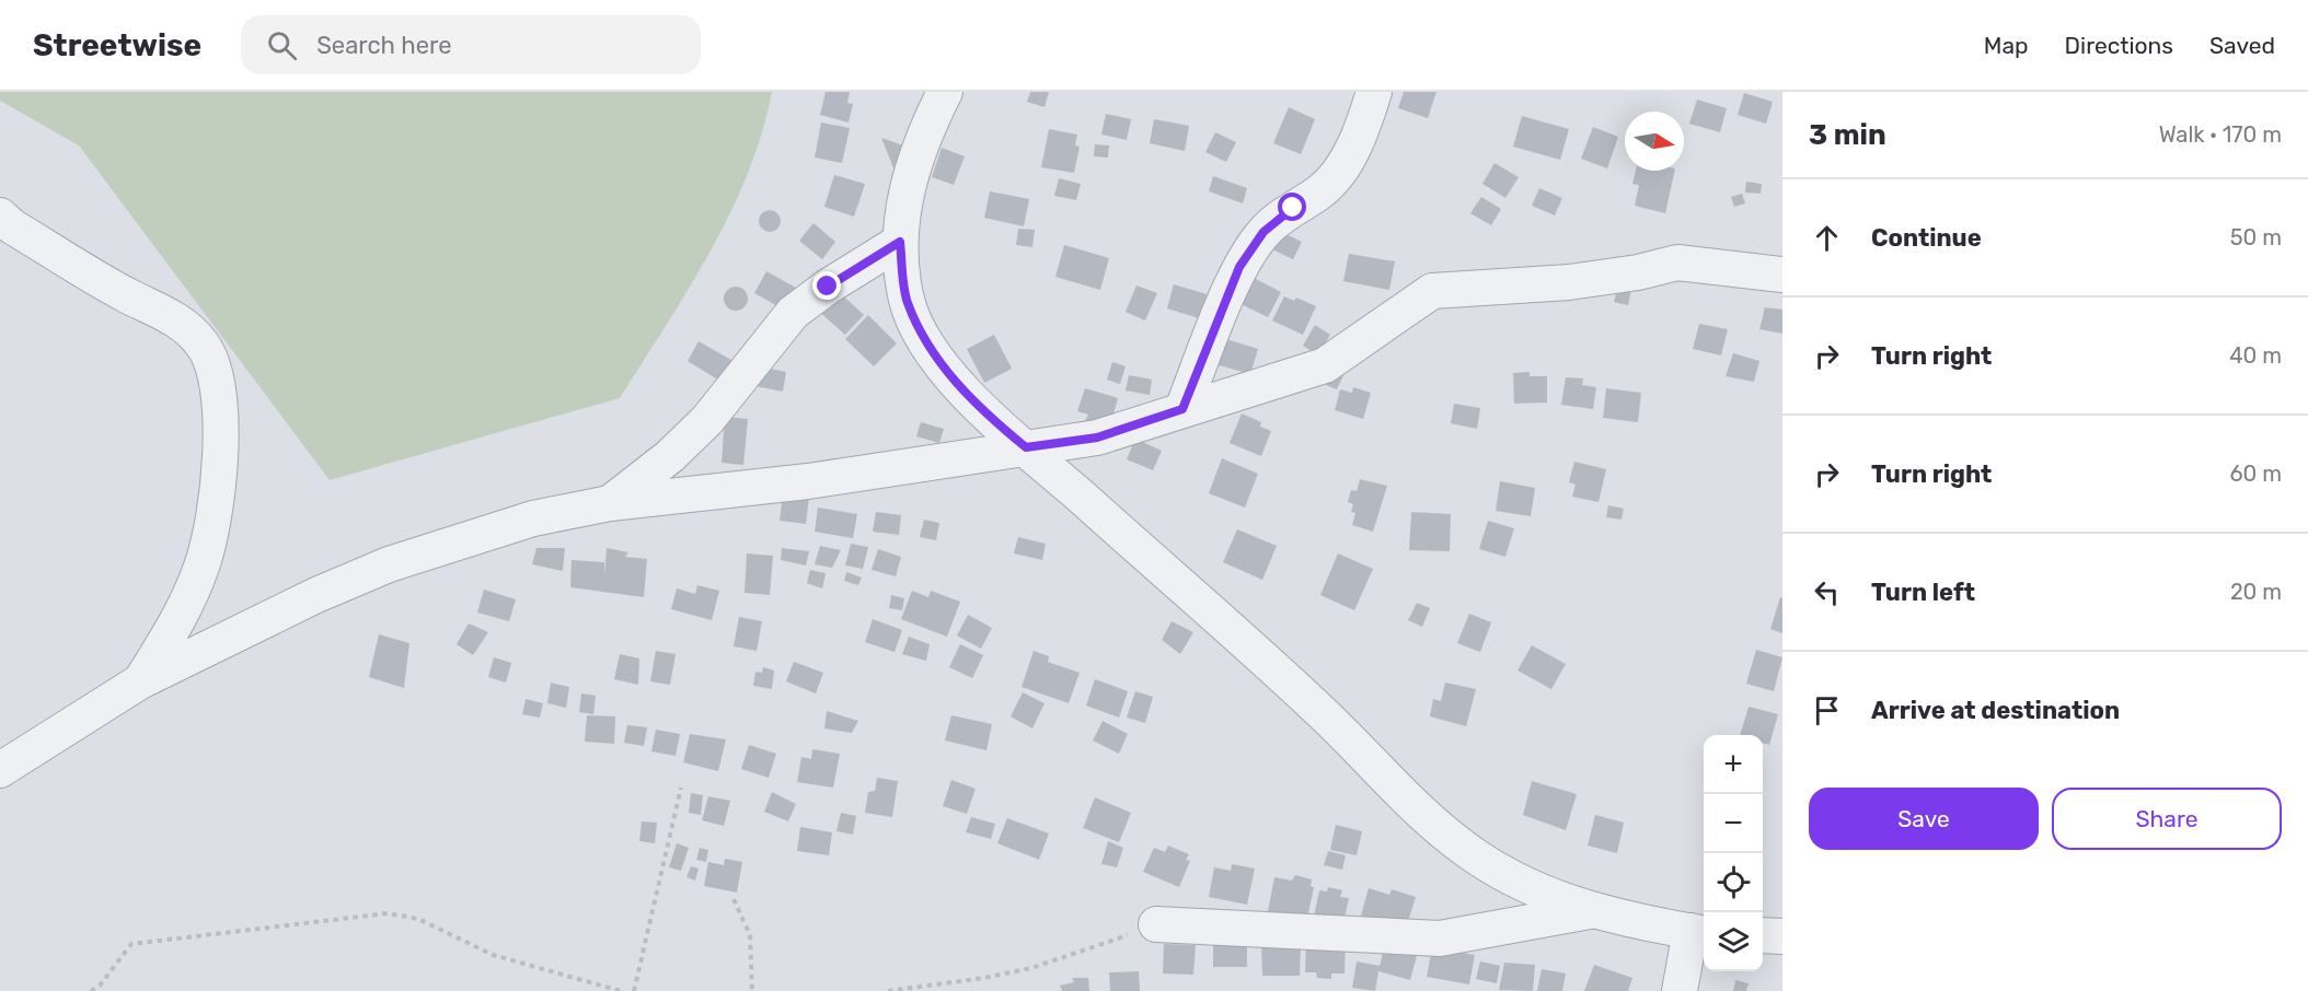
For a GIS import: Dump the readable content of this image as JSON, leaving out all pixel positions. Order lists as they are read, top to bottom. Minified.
{"north":"right","page":{"header":"Streetwise","search":"Search here","nav":["Map","Directions","Saved"],"heading":["3 min","Walk · 170 m"],"list":[["Continue","50 m"],["Turn right","40 m"],["Turn right","60 m"],["Turn left","20 m"],"Arrive at destination"],"map_buttons":["+","−"],"buttons":["Save","Share"]}}
